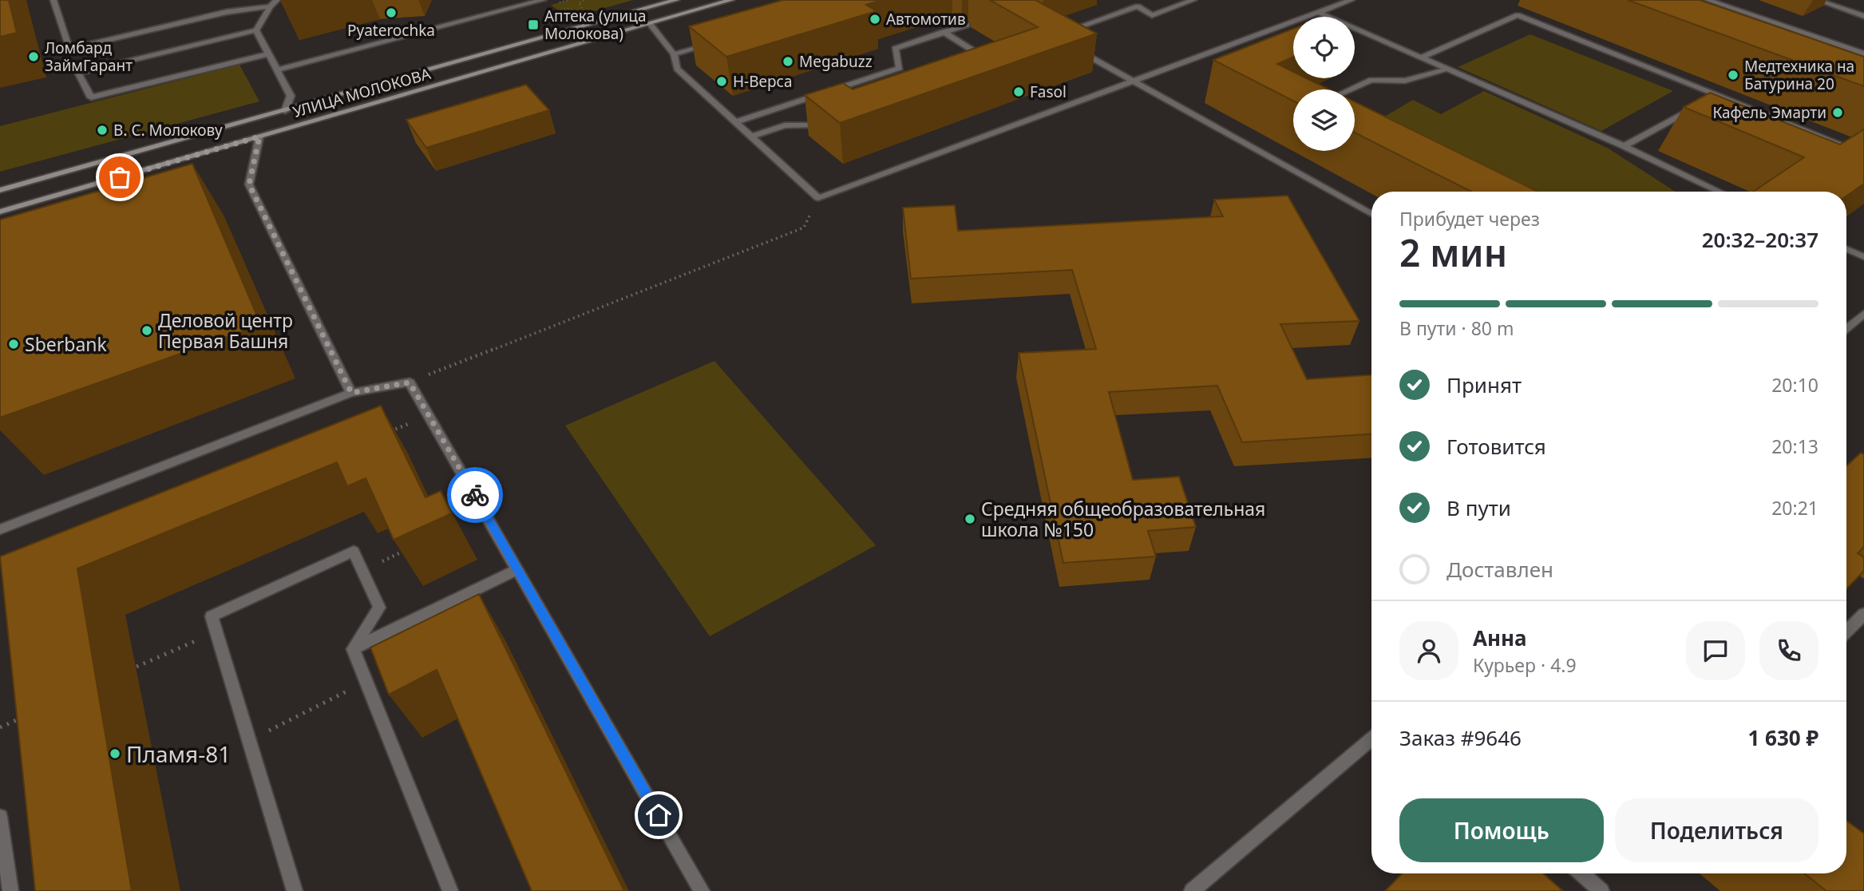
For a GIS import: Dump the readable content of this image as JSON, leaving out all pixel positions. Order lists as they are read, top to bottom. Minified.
{"streets":{"main road":["УЛИЦА МОЛОКОВА"]},"places":{"other":["Pyaterochka","Автомотив","Ломбард ЗаймГарант","Megabuzz","Медтехника на Батурина 20","Н-Верса","Fasol","Кафель Эмарти","В. С. Молокову","Деловой центр Первая Башня","Sberbank","Средняя общеобразовательная школа №150","Пламя-81"],"transit":["Аптека (улица Молокова)"]},"page":{"heading":["2 мин","Прибудет через","20:32–20:37"],"panel":["Анна","Курьер · 4.9","Заказ #9646","1 630 ₽"],"bar":"В пути · 80 m","list":[["Принят","20:10"],["Готовится","20:13"],["В пути","20:21"],"Доставлен"],"buttons":["Помощь","Поделиться"]}}
